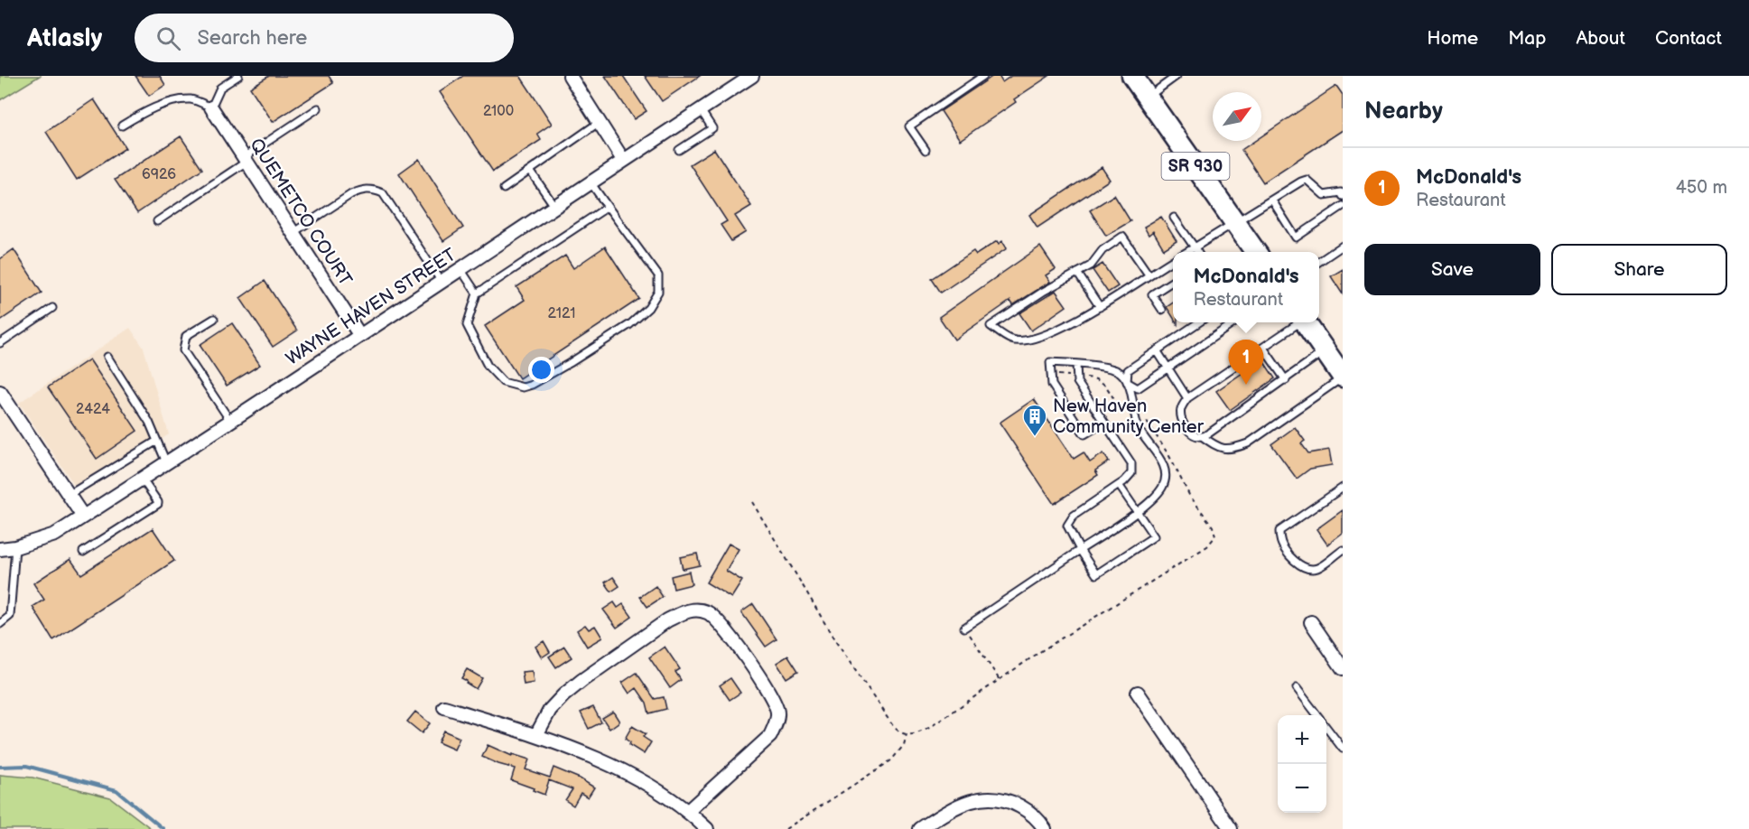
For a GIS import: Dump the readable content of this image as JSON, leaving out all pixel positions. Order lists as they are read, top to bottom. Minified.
{"streets":{"highway":["SR 930"],"street":["QUEMETCO COURT","WAYNE HAVEN STREET"]},"crossings":[["QUEMETCO COURT","WAYNE HAVEN STREET"]],"places":{"building":["New Haven Community Center"]},"house_numbers":["2100","6926","2121","2424"],"north":"top right","page":{"header":"Atlasly","search":"Search here","nav":["Home","Map","About","Contact"],"heading":"Nearby","list":[{"mark":"1","name":"McDonald's","note":"Restaurant","value":"450 m"}],"buttons":["Save","Share"],"popup":["McDonald's","Restaurant"],"pins":"1","map_buttons":["+","−"]}}
